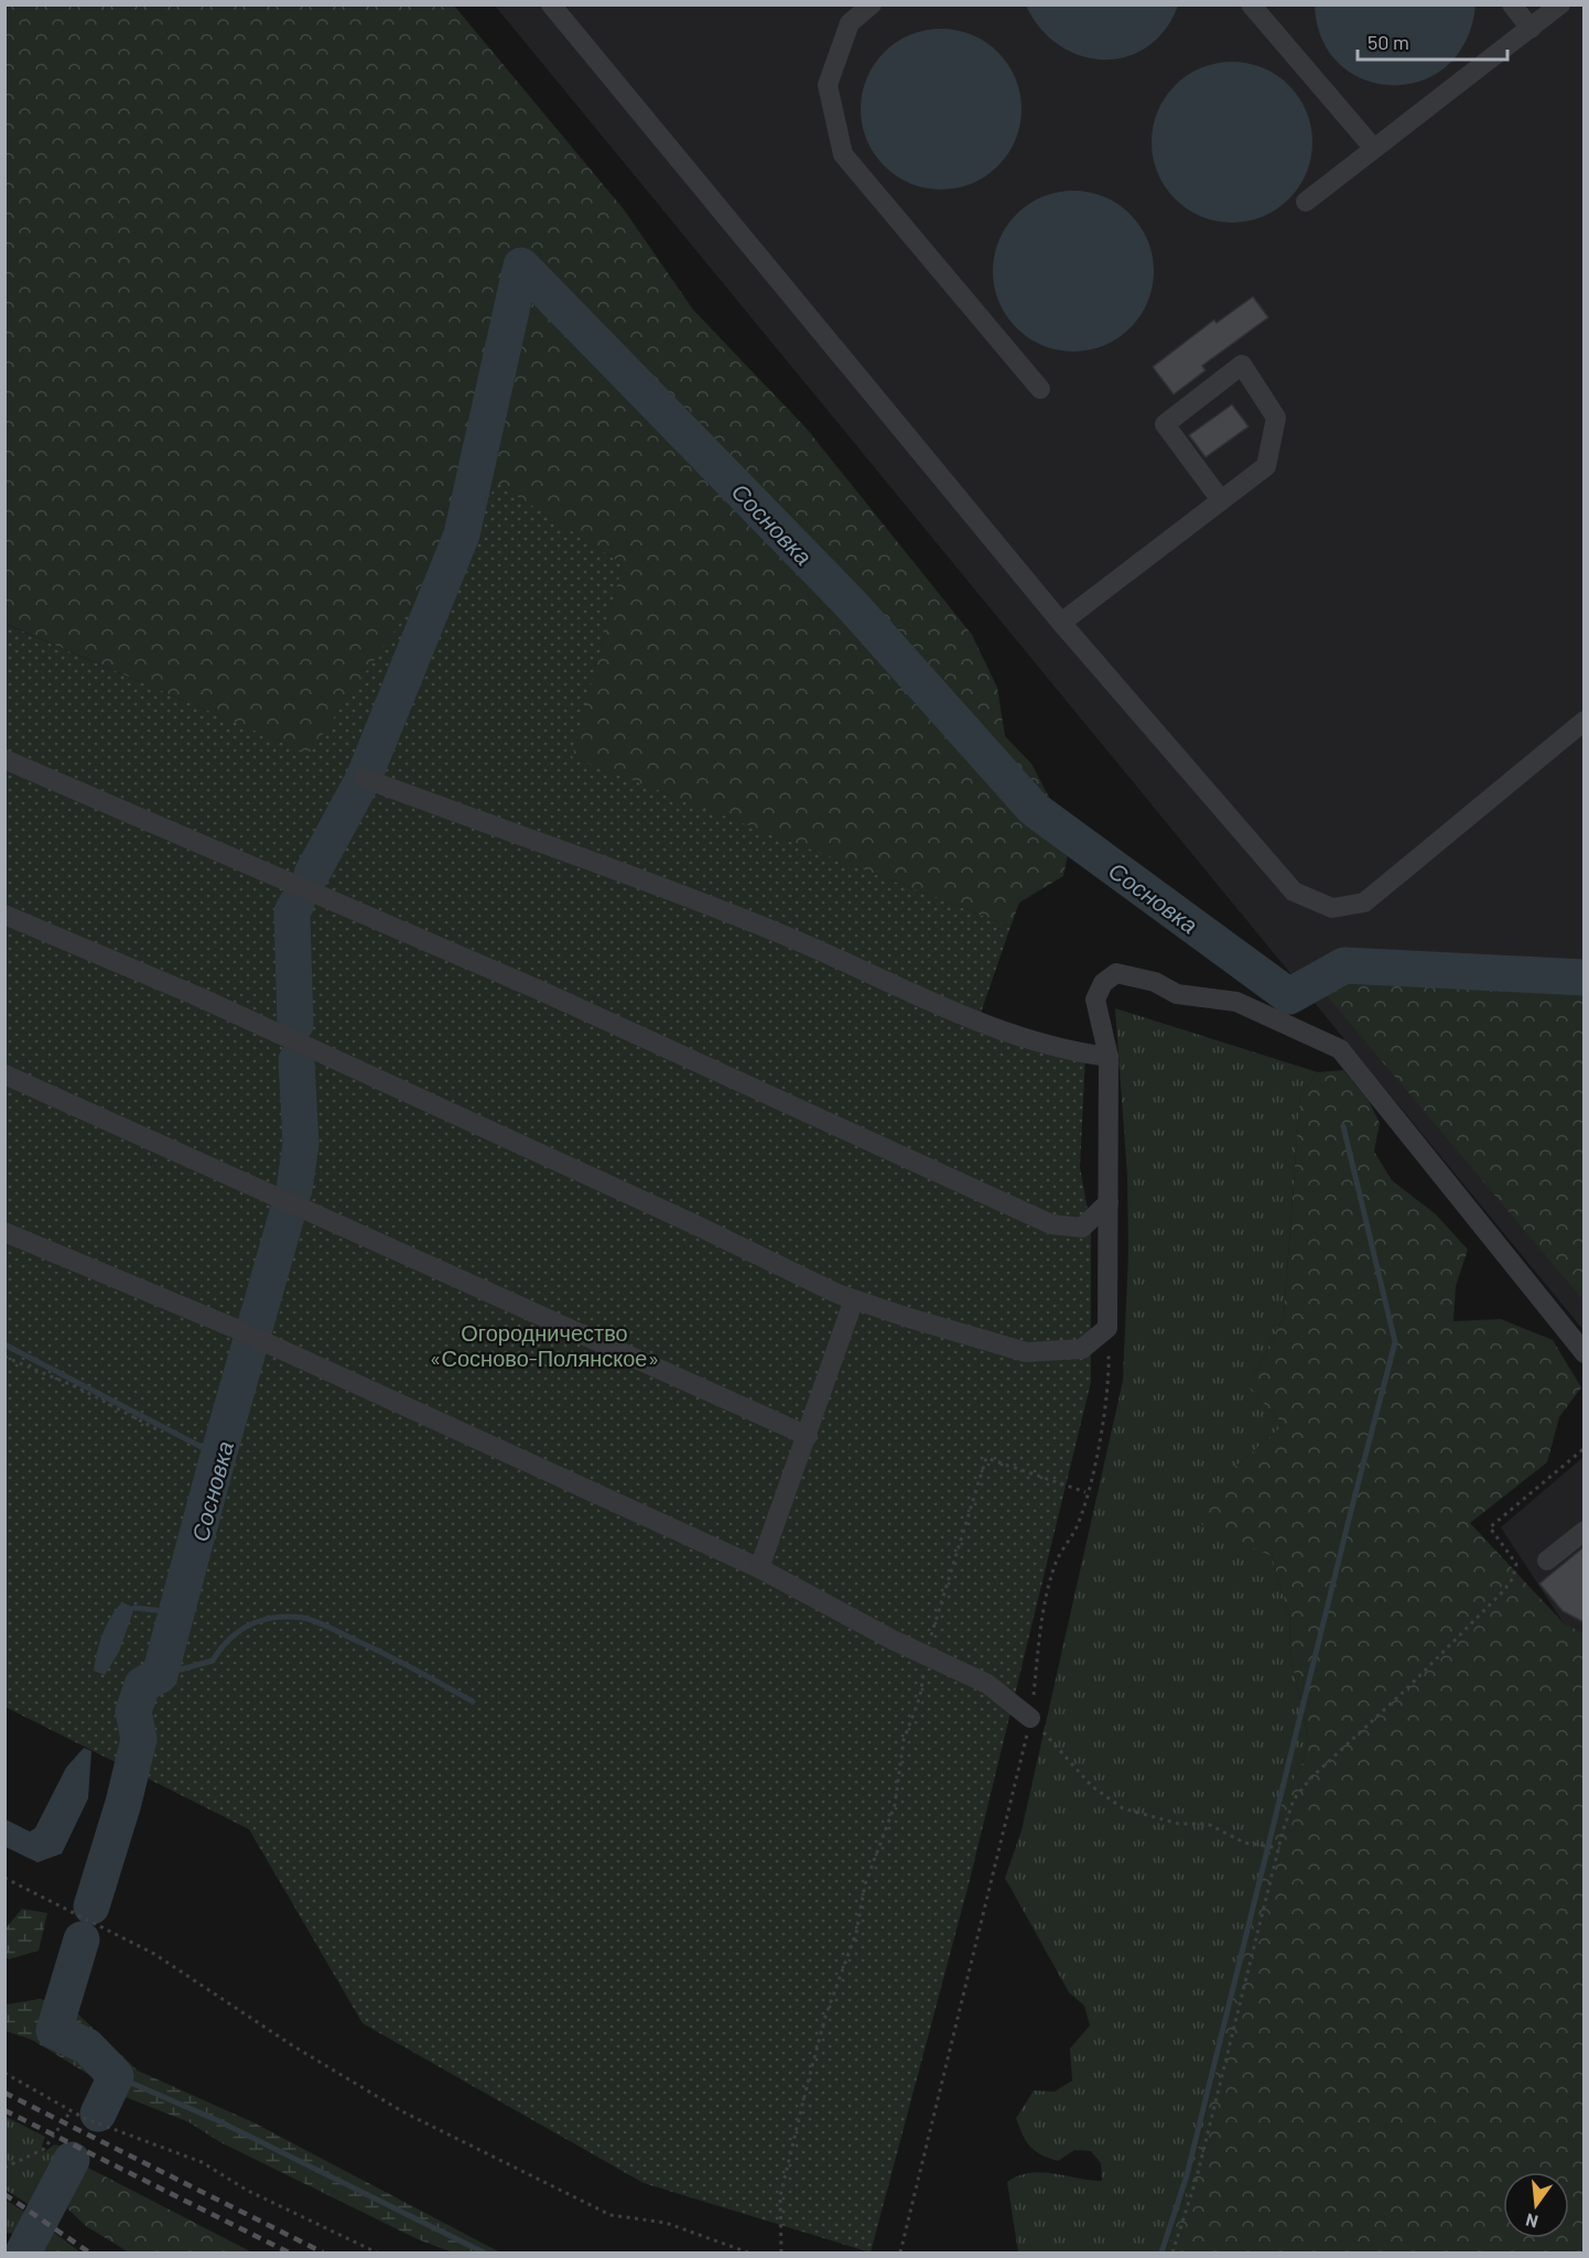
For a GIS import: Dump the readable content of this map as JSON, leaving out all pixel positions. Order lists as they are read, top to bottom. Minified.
{"water":["Сосновка"],"parks":["Огородничество «Сосново-Полянское»"],"scale_bar":"50 m","north":"bottom"}
